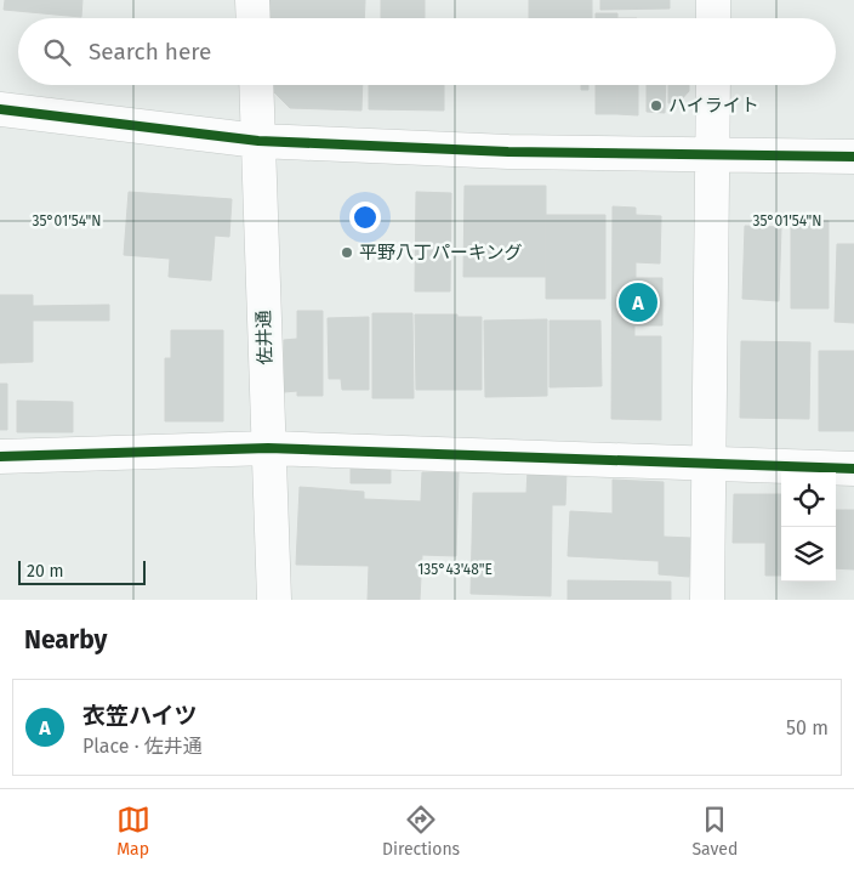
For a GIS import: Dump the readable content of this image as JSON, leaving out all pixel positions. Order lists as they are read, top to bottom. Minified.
{"streets":{"street":["佐井通"]},"places":["ハイライト","平野八丁パーキング"],"scale_bar":"20 m","page":{"search":"Search here","pins":"A","scale":"20 m","heading":"Nearby","list":[{"mark":"A","name":"衣笠ハイツ","note":"Place · 佐井通","value":"50 m"}],"nav":["Map","Directions","Saved"]},"coordinates":["35°01'54\"N","135°43'48\"E"]}
